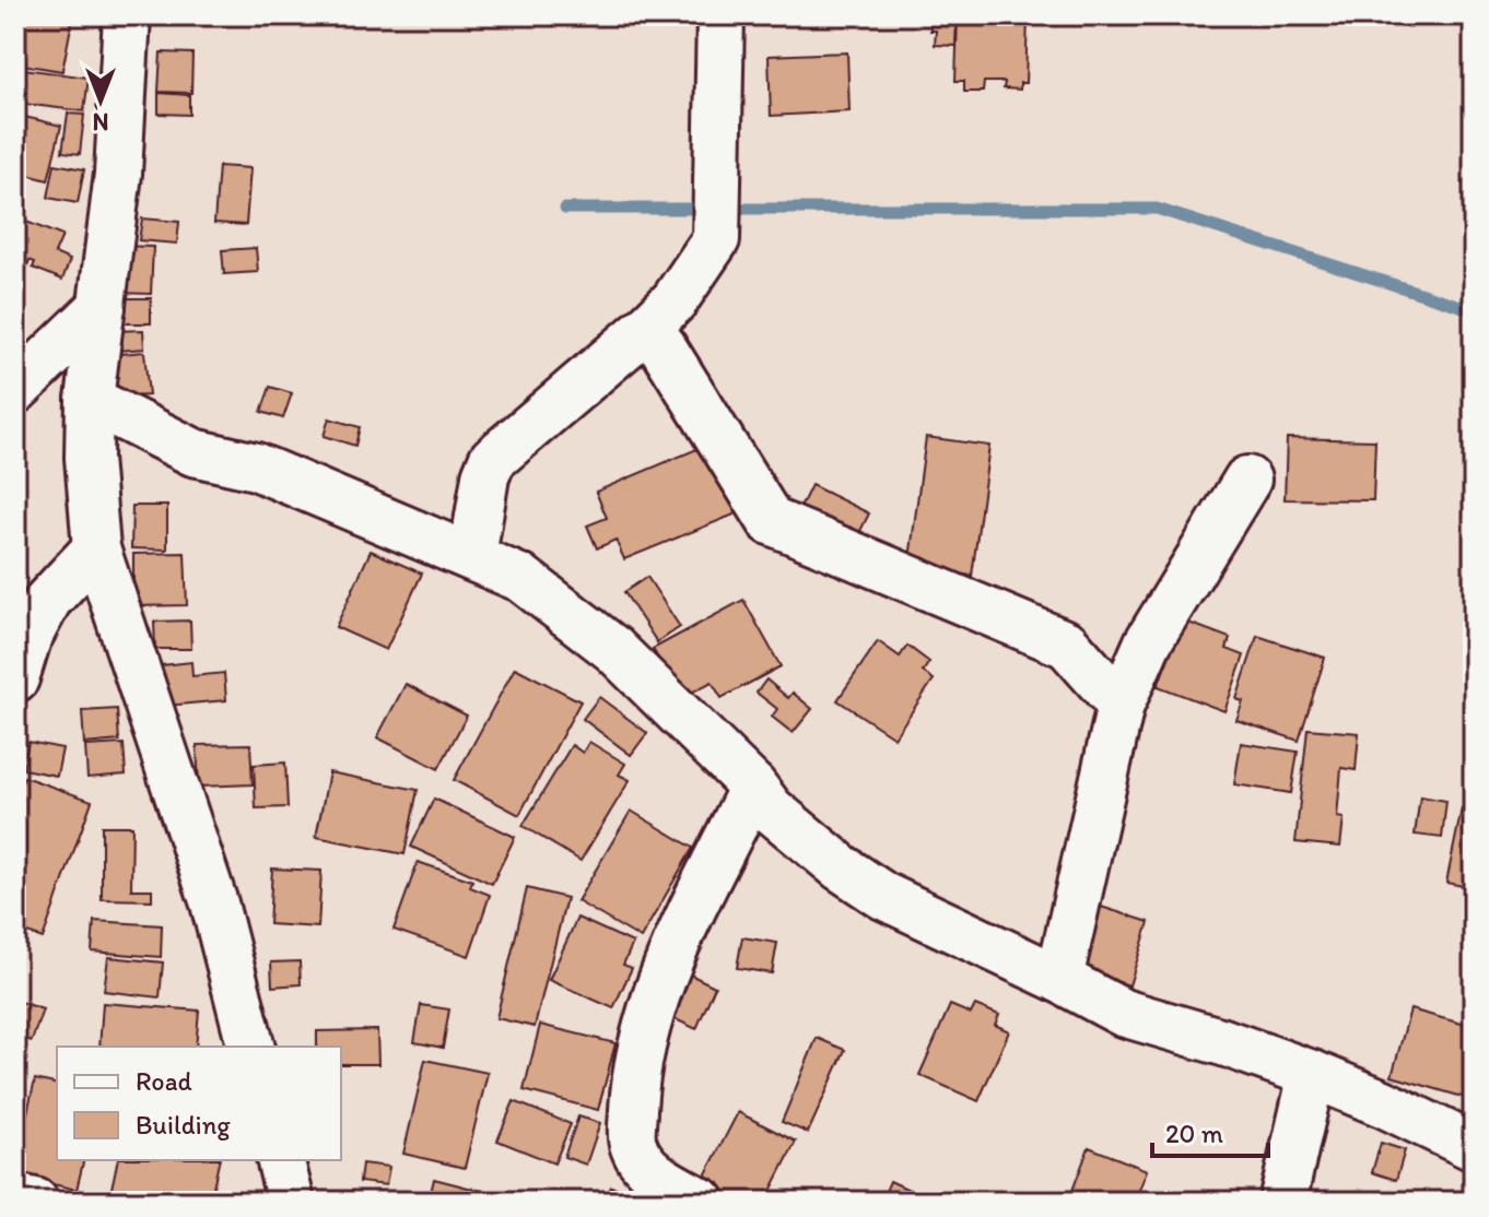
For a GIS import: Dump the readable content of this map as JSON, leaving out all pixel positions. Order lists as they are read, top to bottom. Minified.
{"legend":["Road","Building"],"scale_bar":"20 m","north":"bottom"}
